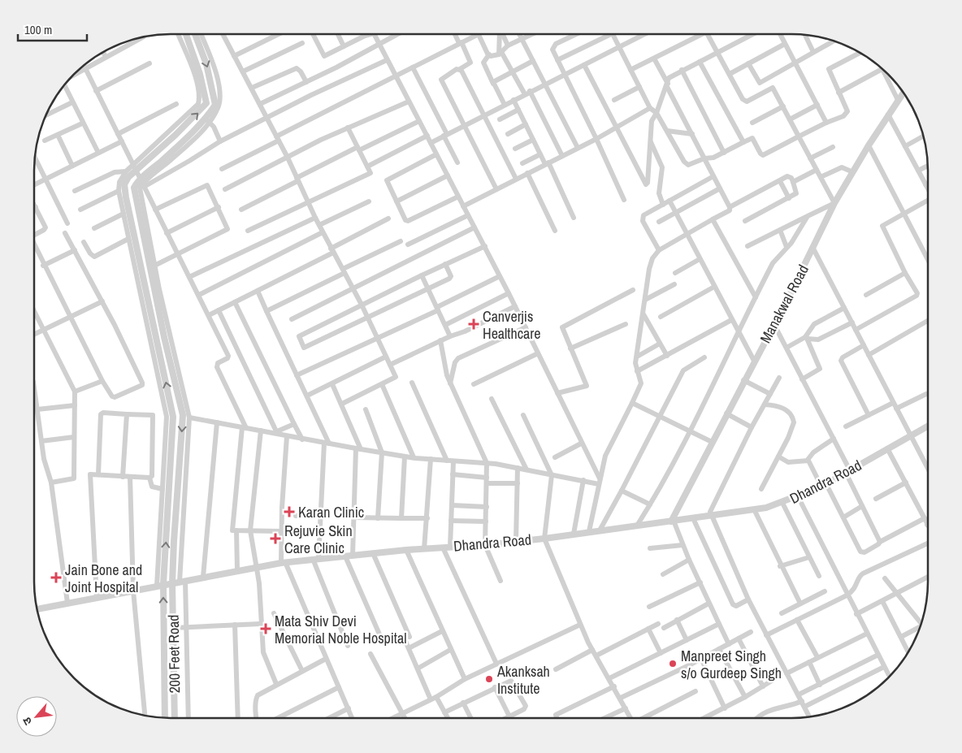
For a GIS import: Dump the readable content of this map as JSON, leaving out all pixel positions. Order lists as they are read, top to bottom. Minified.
{"streets":{"street":["Manakwal Road","Dhandra Road","200 Feet Road"]},"crossings":[["Manakwal Road","Dhandra Road"],["Dhandra Road","200 Feet Road"]],"places":{"health":["Canverjis Healthcare","Karan Clinic","Rejuvie Skin Care Clinic","Jain Bone and Joint Hospital","Mata Shiv Devi Memorial Noble Hospital"],"other":["Manpreet Singh s/o Gurdeep Singh","Akanksah Institute"]},"scale_bar":"100 m","north":"bottom left"}
